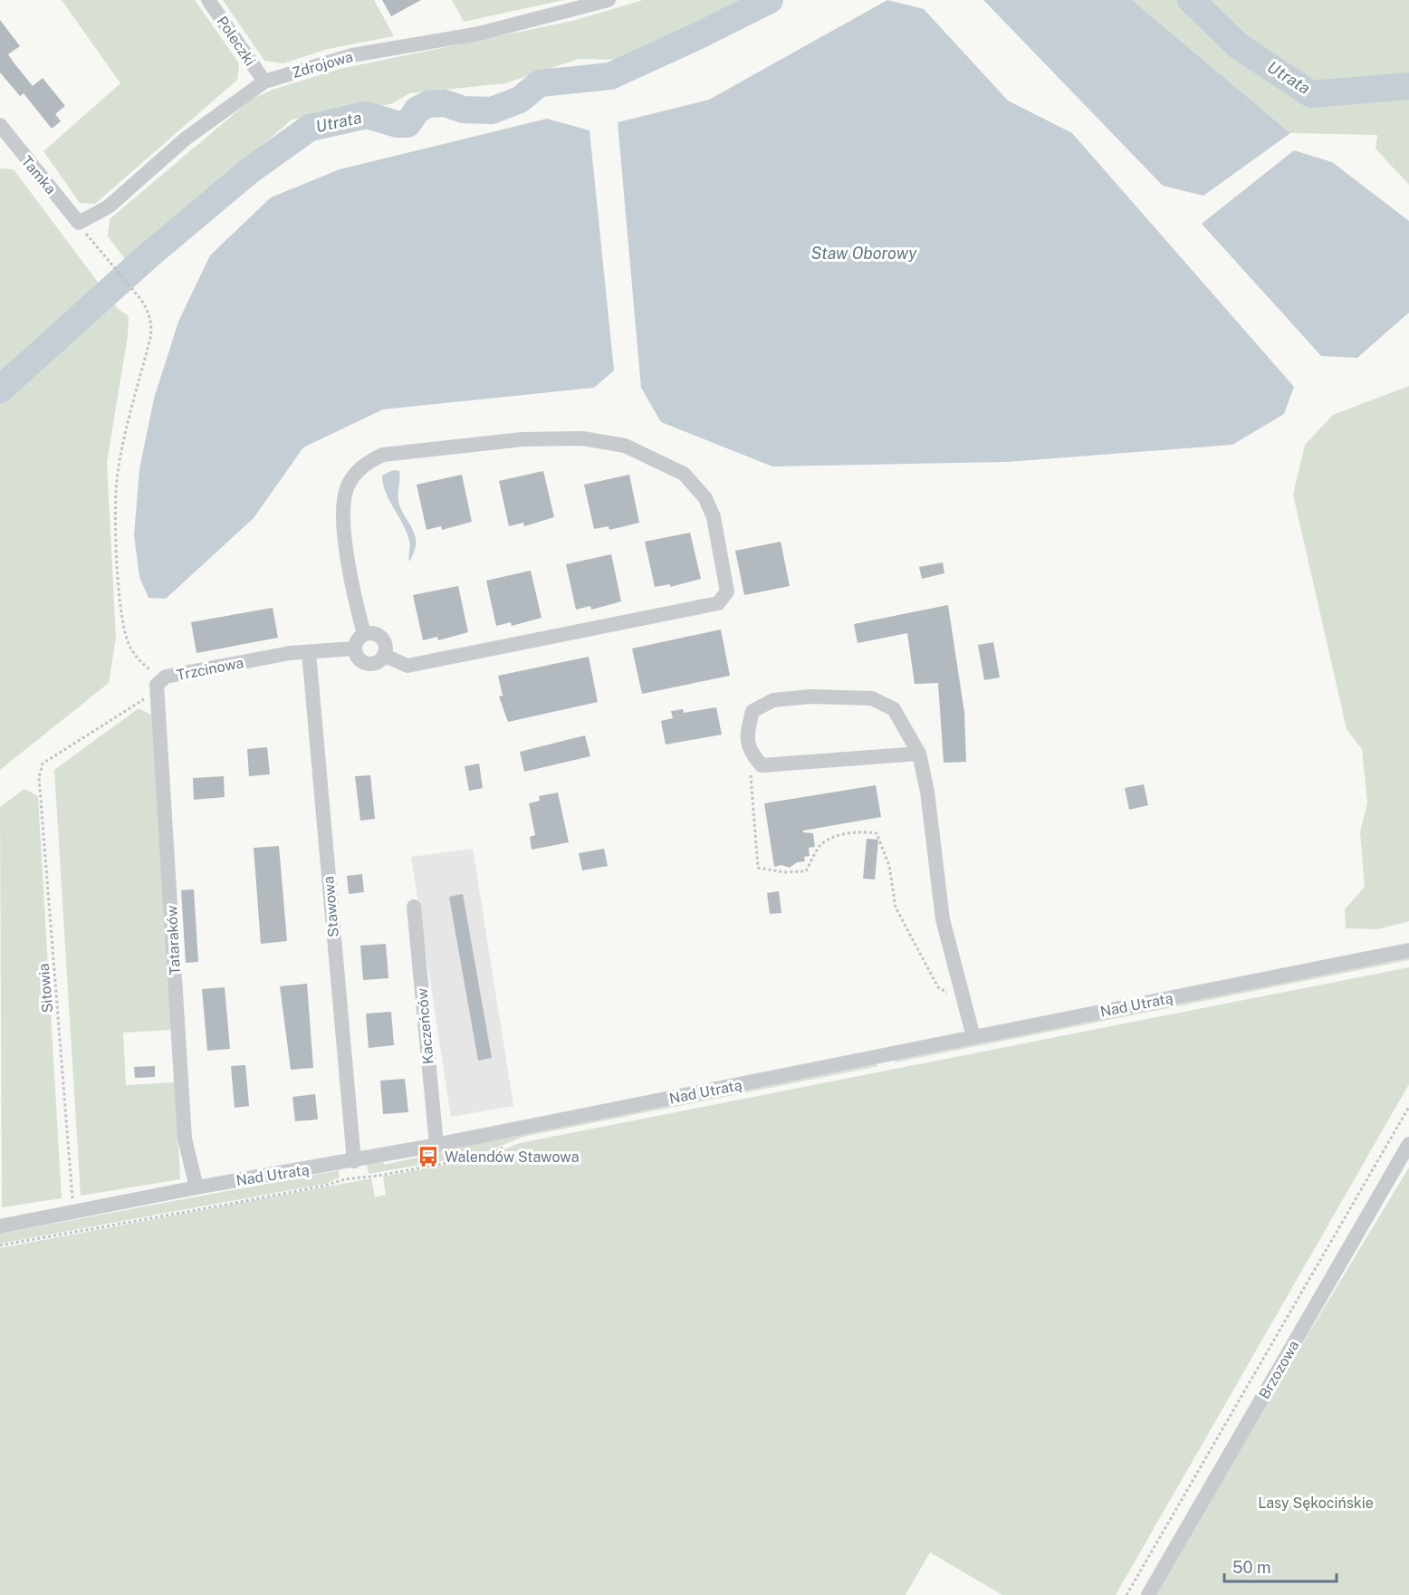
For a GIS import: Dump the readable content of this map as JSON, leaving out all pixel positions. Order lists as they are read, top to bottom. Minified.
{"streets":{"street":["Poleczki","Zdrojowa","Tamka","Trzcinowa","Stawowa","Tataraków","Nad Utratą","Kaczeńców","Brzozowa"],"path":["Sitowia"]},"crossings":[["Poleczki","Zdrojowa"],["Zdrojowa","Tamka"],["Trzcinowa","Stawowa"],["Trzcinowa","Tataraków"],["Trzcinowa","Sitowia"],["Stawowa","Nad Utratą"],["Tataraków","Sitowia"],["Tataraków","Nad Utratą"],["Sitowia","Nad Utratą"],["Nad Utratą","Kaczeńców"]],"water":["Utrata","Staw Oborowy"],"parks":["Lasy Sękocińskie"],"places":{"bus stop":["Walendów Stawowa"]},"scale_bar":"50 m"}
